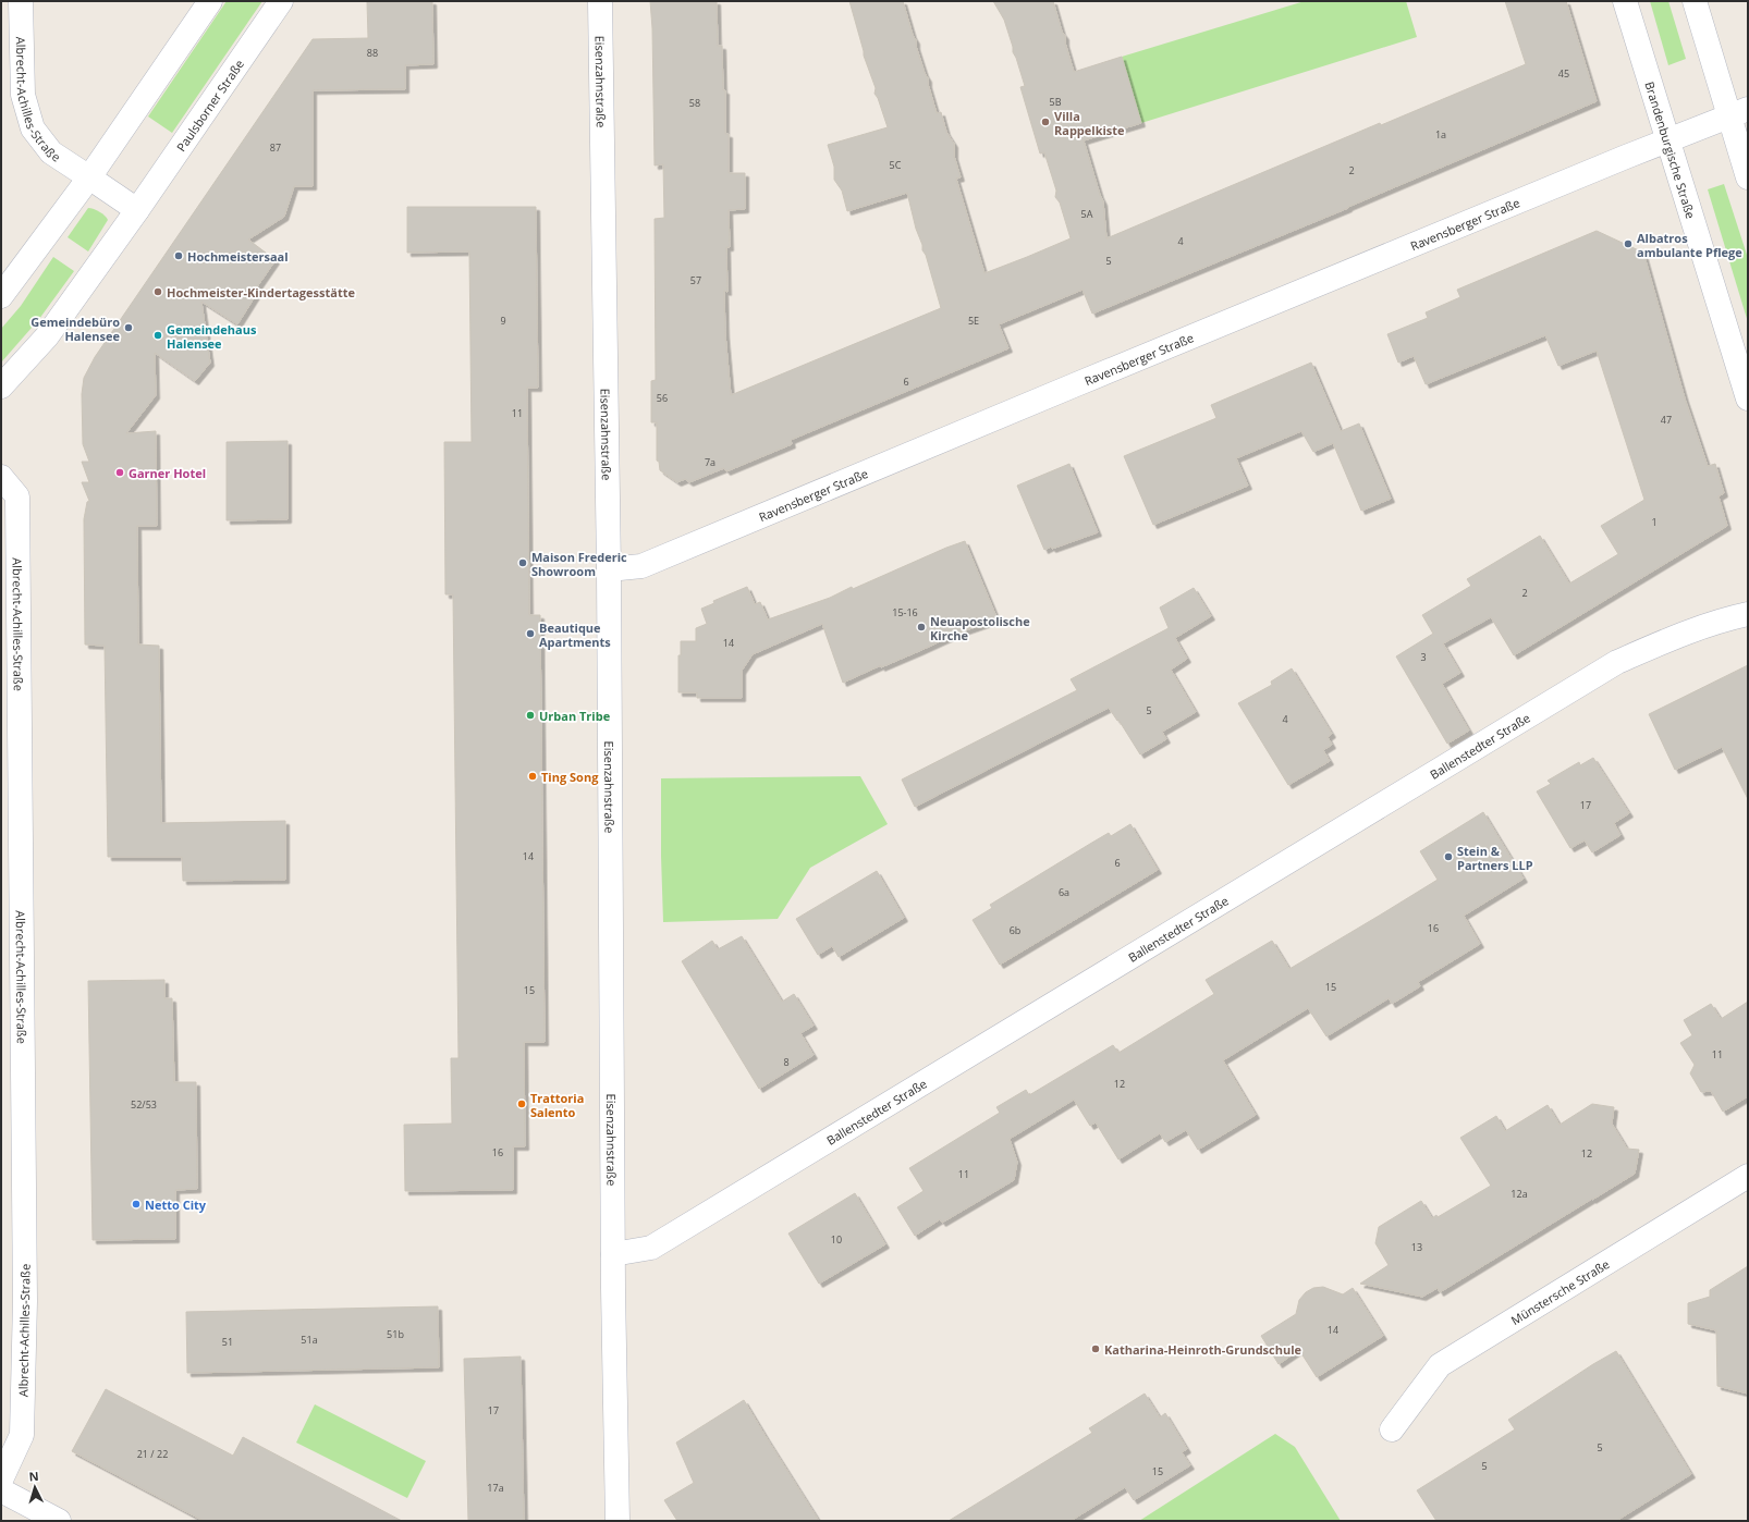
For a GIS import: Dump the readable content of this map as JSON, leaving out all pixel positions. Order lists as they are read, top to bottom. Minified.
{"streets":{"street":["Eisenzahnstraße","Albrecht-Achilles-Straße","Paulsborner Straße","Brandenburgische Straße","Ravensberger Straße","Ballenstedter Straße","Münstersche Straße"]},"crossings":[["Eisenzahnstraße","Ravensberger Straße"],["Eisenzahnstraße","Ballenstedter Straße"],["Brandenburgische Straße","Ravensberger Straße"]],"places":["Villa Rappelkiste","Albatros ambulante Pflege","Hochmeistersaal","Hochmeister-Kindertagesstätte","Gemeindebüro Halensee","Gemeindehaus Halensee","Garner Hotel","Maison Frederic Showroom","Neuapostolische Kirche","Beautique Apartments","Urban Tribe","Ting Song","Stein & Partners LLP","Trattoria Salento","Netto City","Katharina-Heinroth-Grundschule"],"house_numbers":["88","45","5B","58","1a","87","5C","2","5A","4","5","57","9","5E","6","56","11","47","7a","1","2","15-16","14","3","5","4","17","14","6","6a","16","6b","15","15","11","8","12","52/53","16","12","11","12a","10","13","14","51b","51a","51","17","5","21 / 22","5","15","17a"],"north":"top"}
